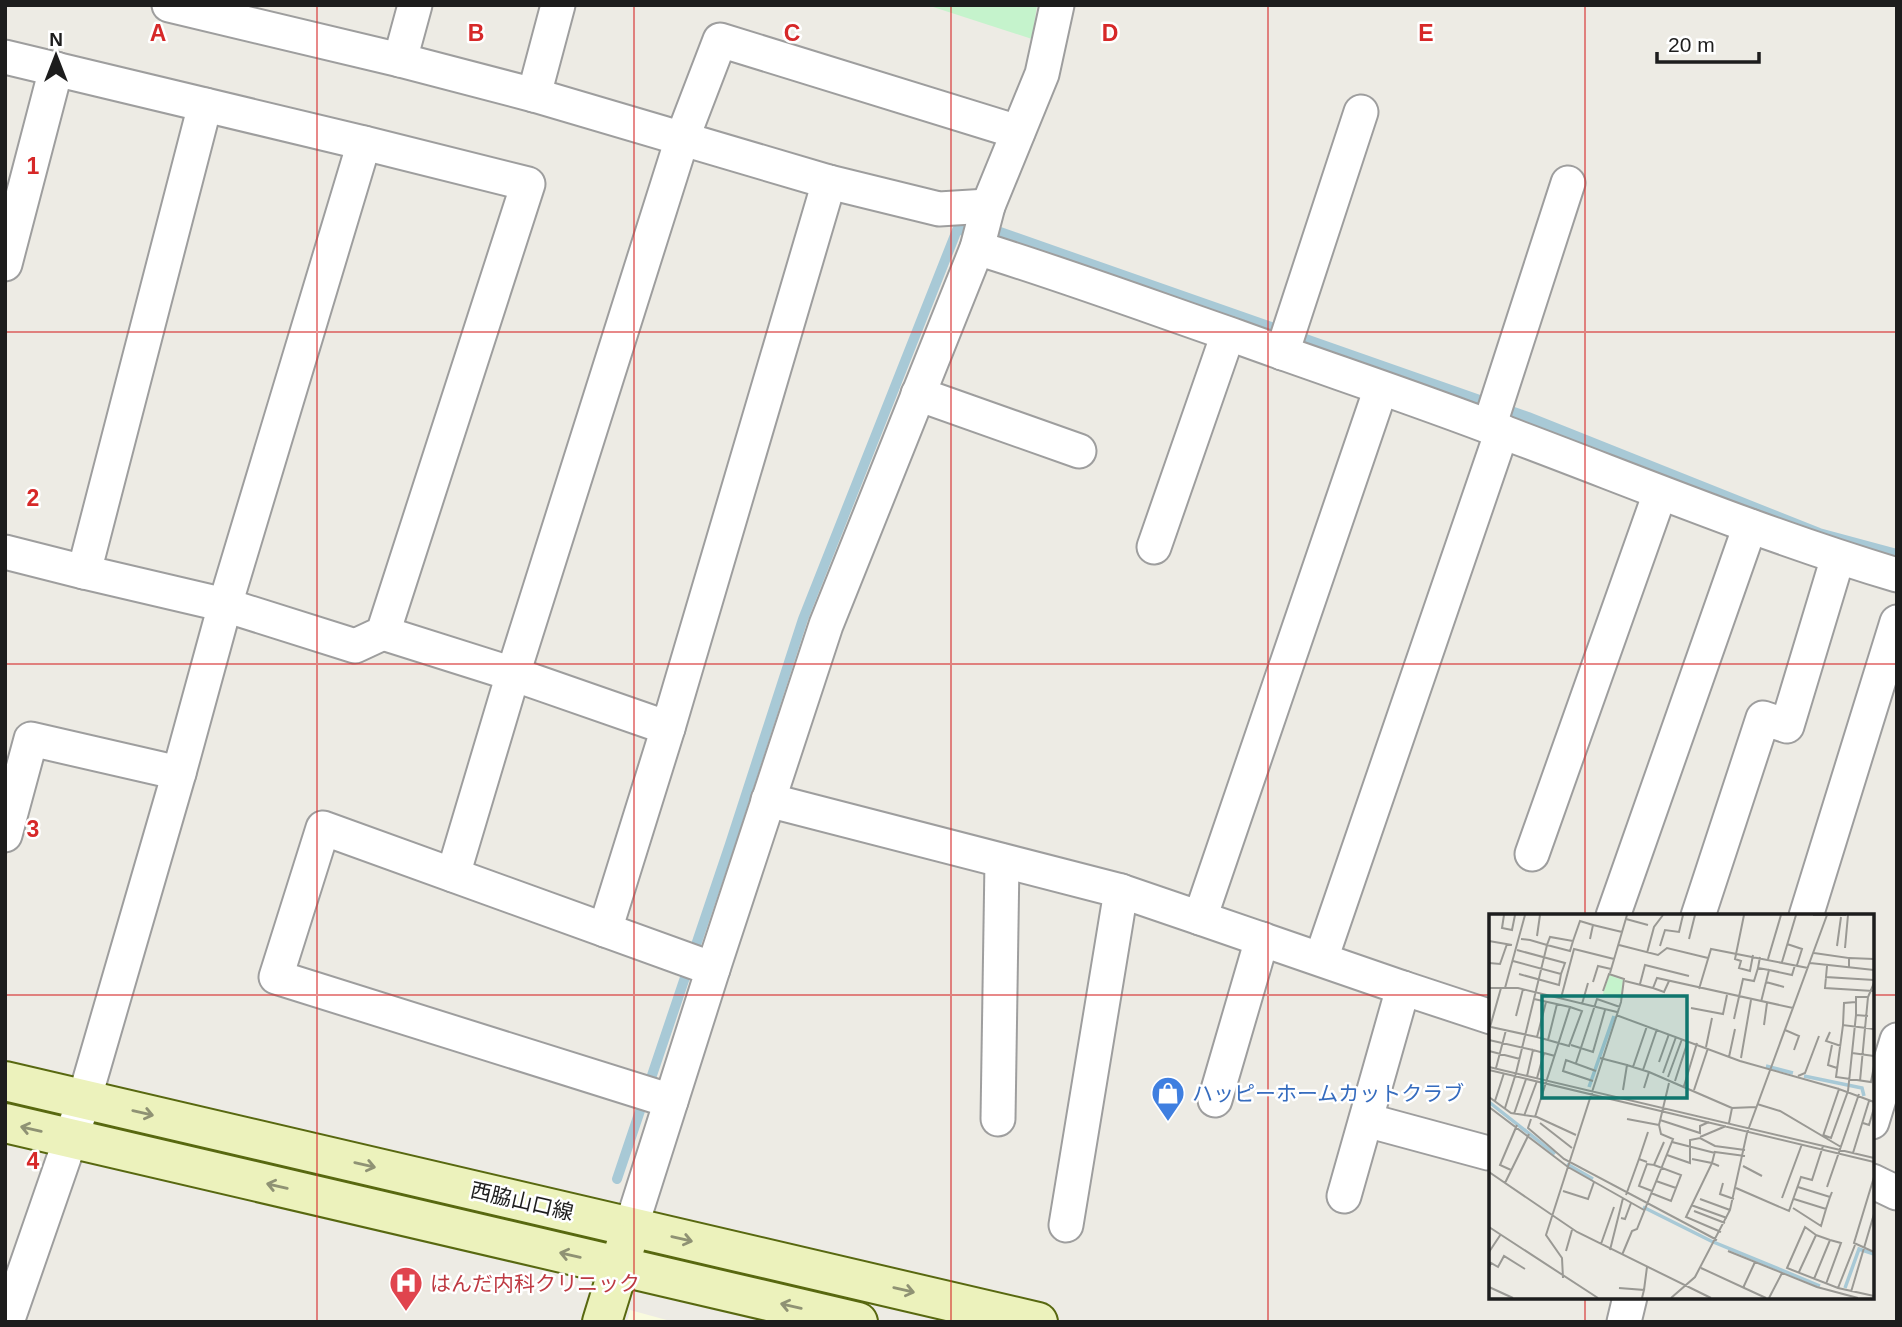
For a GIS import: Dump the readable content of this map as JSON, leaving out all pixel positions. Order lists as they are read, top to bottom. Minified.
{"streets":{"street":["西脇山口線"]},"places":{"shop":["ハッピーホームカットクラブ"],"hospital":["はんだ内科クリニック"]},"scale_bar":"20 m","north":"top","grid":{"columns":["A","B","C","D","E"],"rows":["1","2","3","4"]}}
